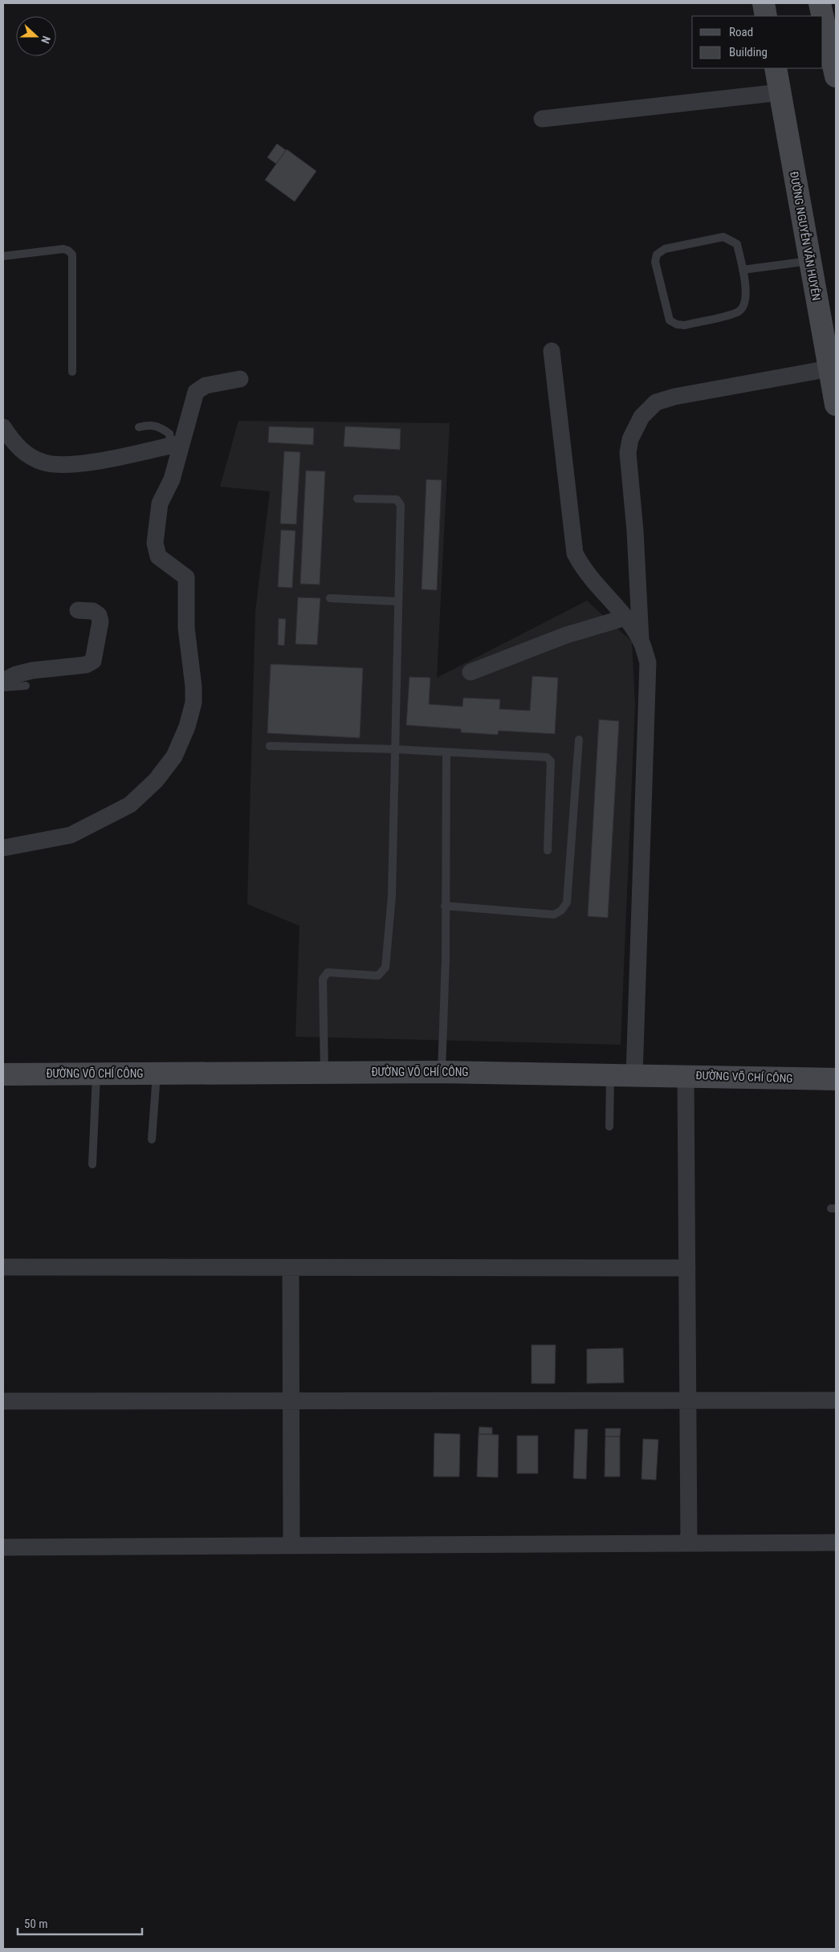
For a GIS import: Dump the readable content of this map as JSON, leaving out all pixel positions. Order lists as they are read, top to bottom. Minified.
{"streets":{"main road":["ĐƯỜNG NGUYỄN VĂN HUYÊN","ĐƯỜNG VÕ CHÍ CÔNG"]},"legend":["Road","Building"],"scale_bar":"50 m","north":"right"}
